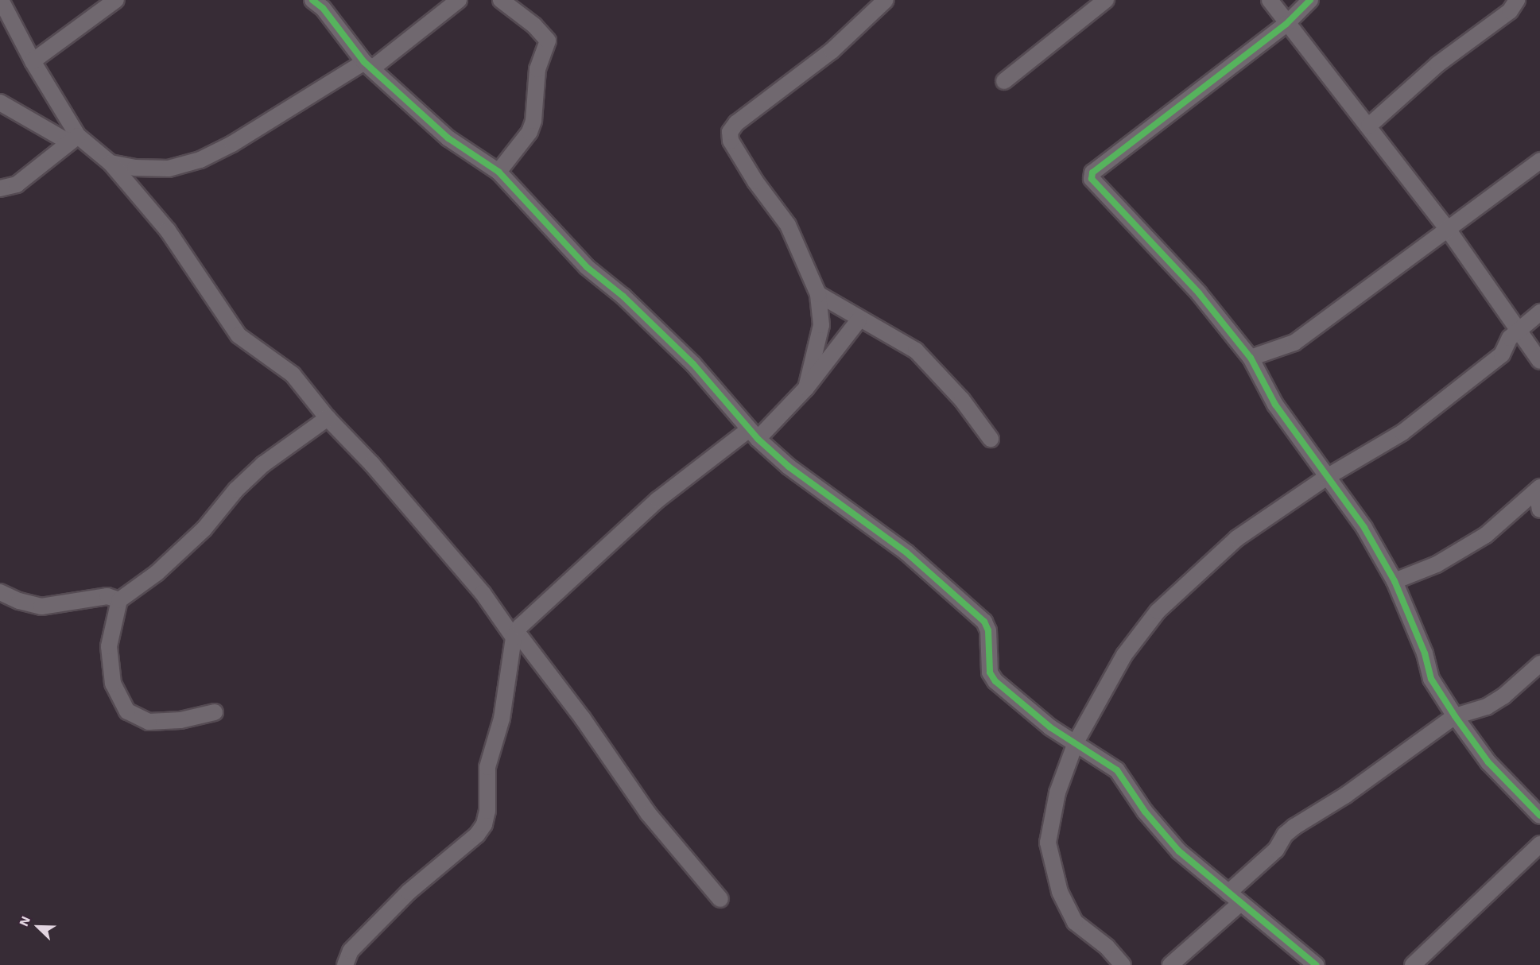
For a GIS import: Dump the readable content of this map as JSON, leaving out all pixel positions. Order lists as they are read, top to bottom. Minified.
{"north":"top left"}
